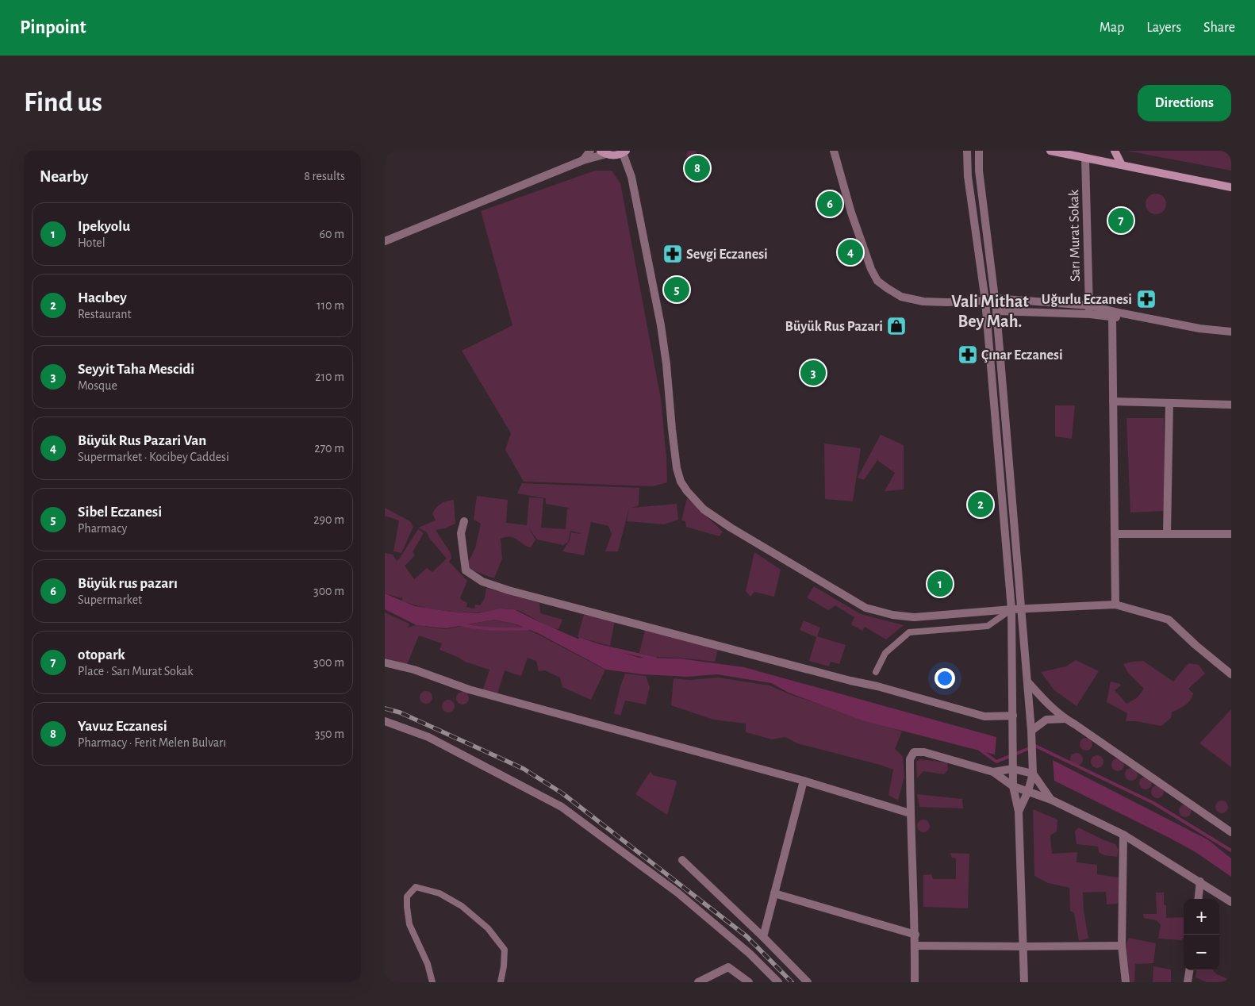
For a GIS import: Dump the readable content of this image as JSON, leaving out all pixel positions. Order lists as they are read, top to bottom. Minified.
{"streets":{"street":["Sarı Murat Sokak"]},"districts":["Vali Mithat Bey Mah."],"places":{"pharmacy":["Sevgi Eczanesi","Uğurlu Eczanesi","Çınar Eczanesi"],"shop":["Büyük Rus Pazari"]},"page":{"header":"Pinpoint","nav":["Map","Layers","Share"],"buttons":"Directions","title":"Find us","heading":["Nearby","8 results"],"pins":["8","6","7","4","5","3","2","1"],"list":[{"mark":"1","name":"Ipekyolu","note":"Hotel","value":"60 m"},{"mark":"2","name":"Hacıbey","note":"Restaurant","value":"110 m"},{"mark":"3","name":"Seyyit Taha Mescidi","note":"Mosque","value":"210 m"},{"mark":"4","name":"Büyük Rus Pazari Van","note":"Supermarket · Kocibey Caddesi","value":"270 m"},{"mark":"5","name":"Sibel Eczanesi","note":"Pharmacy","value":"290 m"},{"mark":"6","name":"Büyük rus pazarı","note":"Supermarket","value":"300 m"},{"mark":"7","name":"otopark","note":"Place · Sarı Murat Sokak","value":"300 m"},{"mark":"8","name":"Yavuz Eczanesi","note":"Pharmacy · Ferit Melen Bulvarı","value":"350 m"}],"map_buttons":["+","−"]}}
